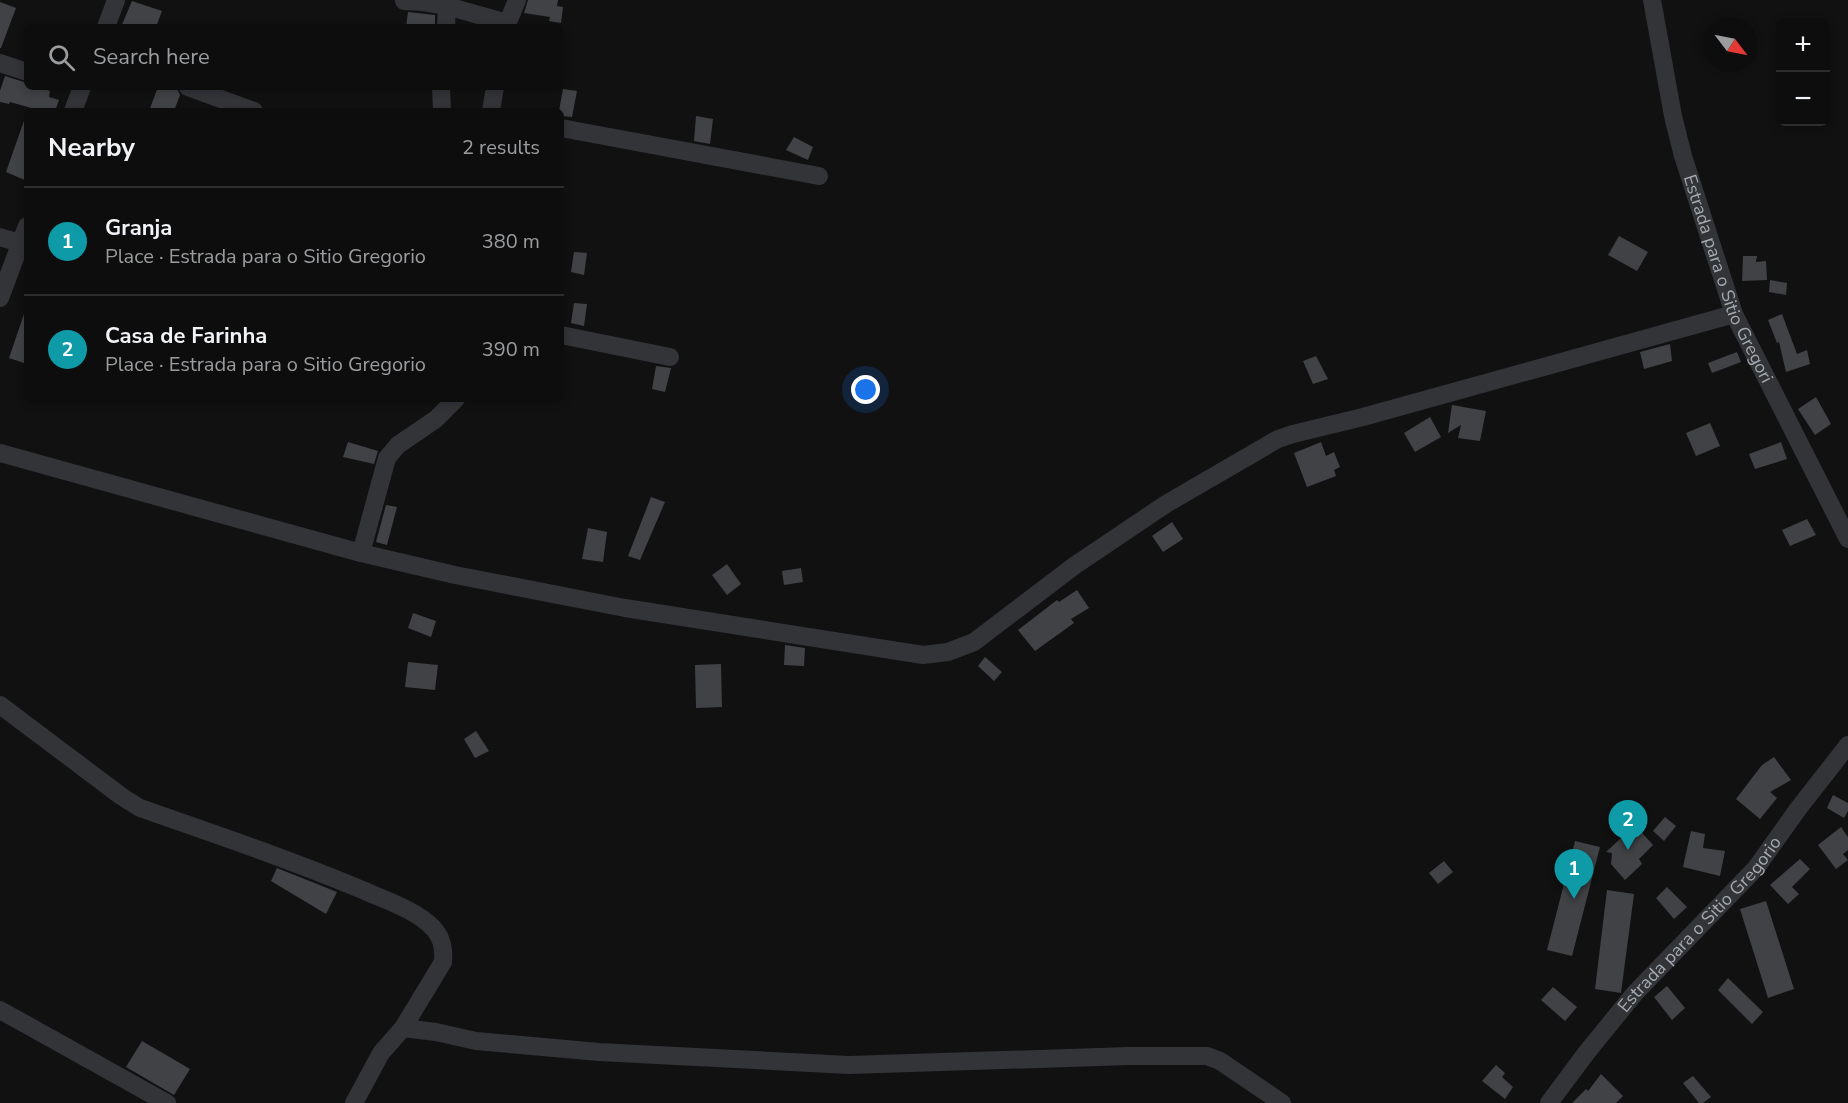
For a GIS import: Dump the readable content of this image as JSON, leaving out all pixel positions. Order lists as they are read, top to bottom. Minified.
{"streets":{"street":["Estrada para o Sitio Gregori","Estrada para o Sitio Gregorio"]},"north":"bottom right","page":{"map_buttons":["+","−"],"search":"Search here","heading":["Nearby","2 results"],"list":[{"mark":"1","name":"Granja","note":"Place · Estrada para o Sitio Gregorio","value":"380 m"},{"mark":"2","name":"Casa de Farinha","note":"Place · Estrada para o Sitio Gregorio","value":"390 m"}],"pins":["2","1"]}}
